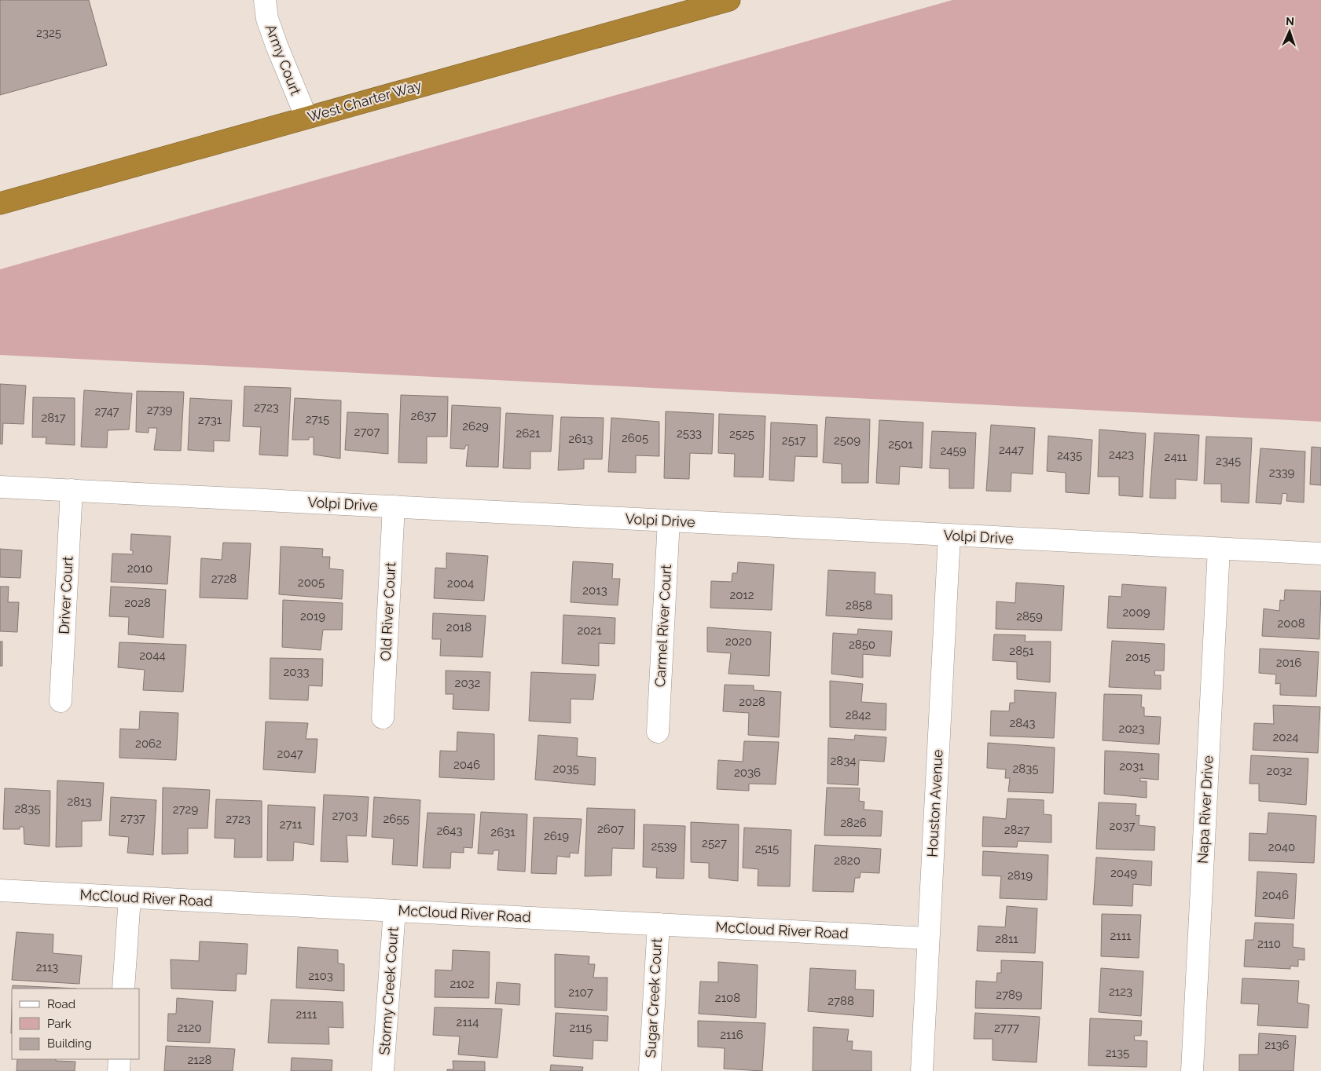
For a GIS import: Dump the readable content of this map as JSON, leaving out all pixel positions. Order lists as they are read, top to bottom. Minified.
{"streets":{"highway":["West Charter Way"],"street":["Army Court","Volpi Drive","Driver Court","Old River Court","Carmel River Court","Houston Avenue","Napa River Drive","McCloud River Road","Stormy Creek Court","Sugar Creek Court"]},"crossings":[["Army Court","West Charter Way"],["Volpi Drive","Driver Court"],["Volpi Drive","Old River Court"],["Volpi Drive","Carmel River Court"],["Volpi Drive","Houston Avenue"],["Volpi Drive","Napa River Drive"],["Houston Avenue","McCloud River Road"],["McCloud River Road","Stormy Creek Court"],["McCloud River Road","Sugar Creek Court"]],"house_numbers":["2325","2723","2739","2747","2637","2817","2715","2731","2629","2707","2621","2533","2525","2605","2613","2517","2509","2501","2447","2459","2423","2435","2411","2345","2339","2010","2728","2005","2004","2013","2012","2028","2858","2009","2019","2859","2008","2018","2021","2020","2850","2851","2044","2015","2016","2033","2032","2028","2842","2843","2023","2024","2062","2047","2834","2046","2031","2035","2835","2032","2036","2813","2835","2729","2703","2737","2723","2655","2826","2711","2037","2607","2827","2643","2631","2619","2527","2539","2040","2515","2820","2049","2819","2046","2111","2811","2110","2113","2103","2102","2123","2107","2789","2108","2788","2111","2114","2120","2115","2777","2116","2136","2135","2128"],"legend":["Road","Park","Building"],"north":"top"}
